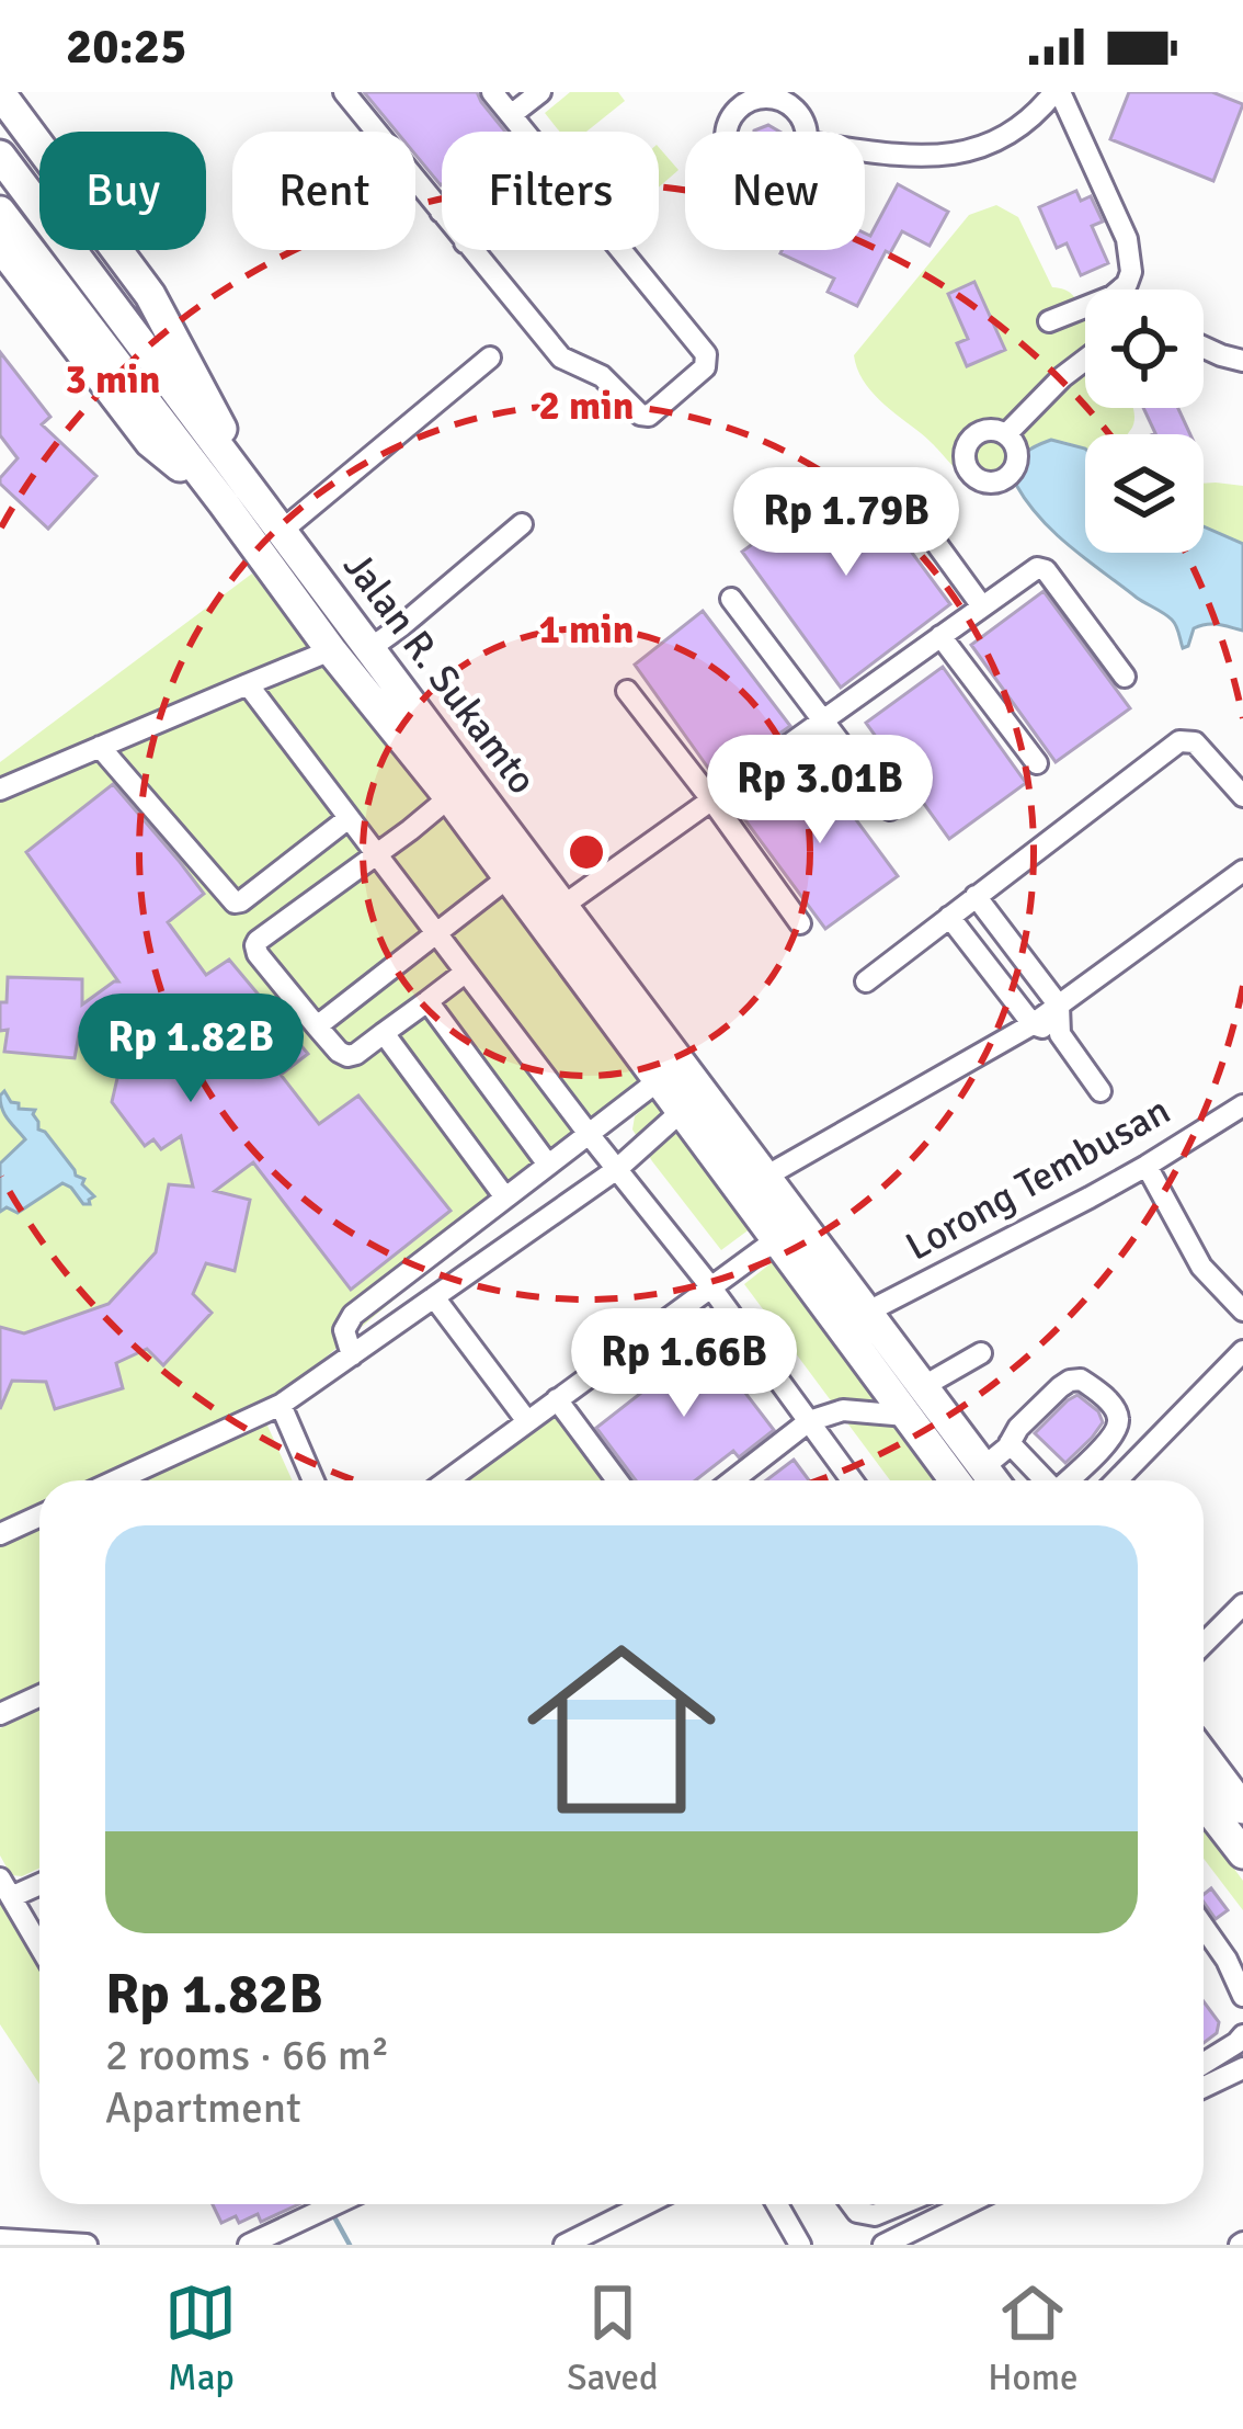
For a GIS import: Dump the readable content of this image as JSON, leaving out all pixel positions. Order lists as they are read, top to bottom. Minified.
{"streets":{"highway":["Jalan R. Sukamto"],"street":["Lorong Tembusan"]},"crossings":[["Jalan R. Sukamto","Lorong Tembusan"]],"page":{"status":"20:25","chip":["Buy","Rent","Filters","New"],"price":["Rp 1.79B","Rp 3.01B","Rp 1.82B","Rp 1.66B"],"list":[{"name":"Rp 1.82B","note":"2 rooms · 66 m² · Apartment"}],"tabs":["Map","Saved","Home"]},"rings":["3 min","2 min","1 min"]}
